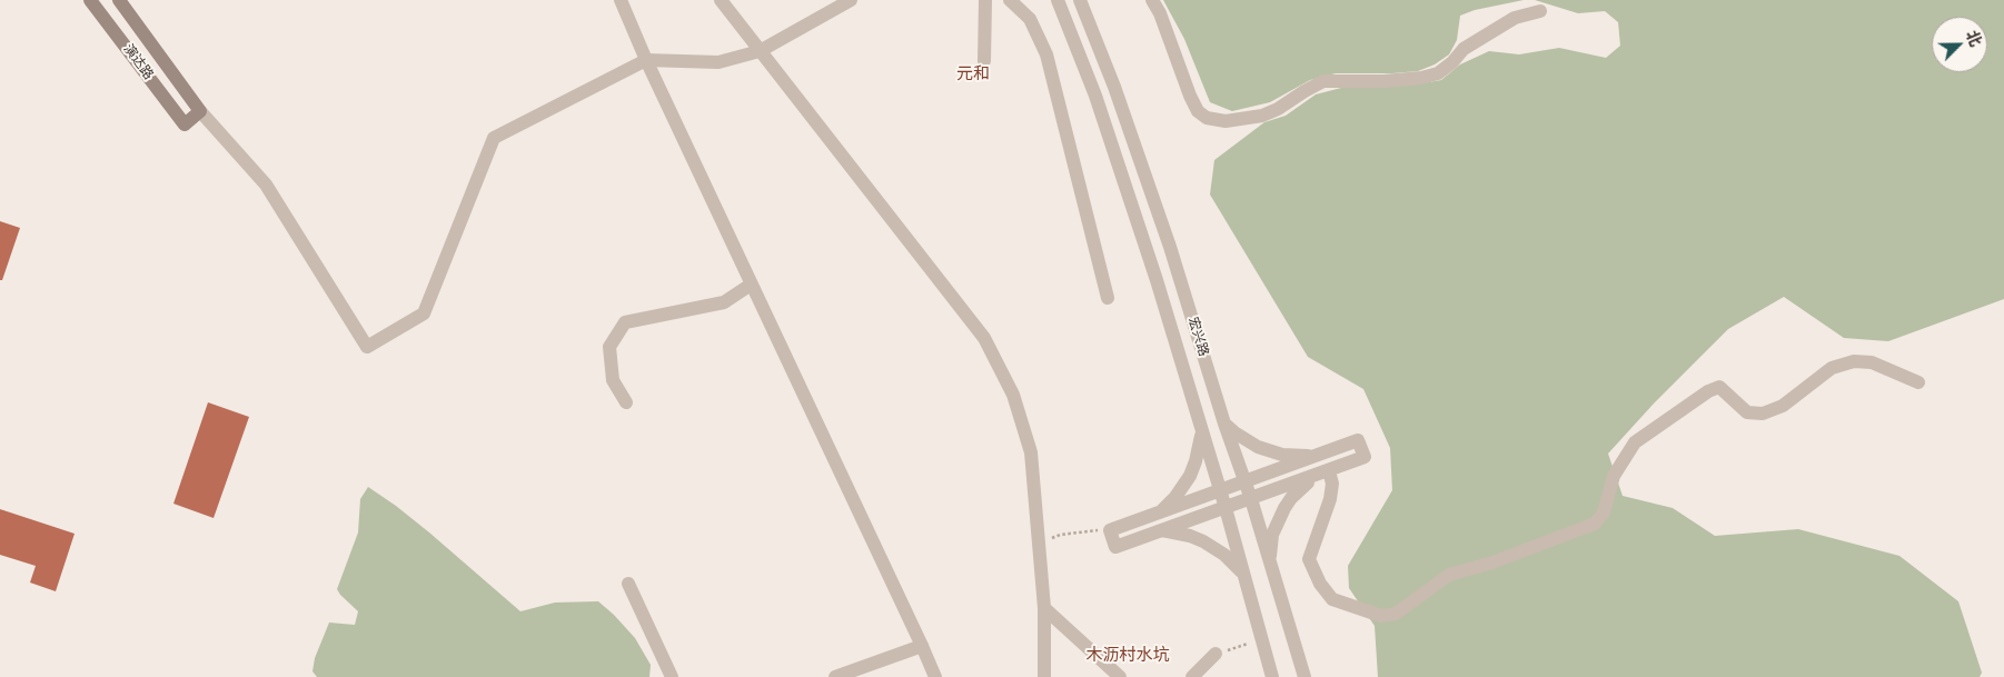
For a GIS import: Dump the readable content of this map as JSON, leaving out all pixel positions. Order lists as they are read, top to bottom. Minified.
{"streets":{"main road":["演达路"],"street":["宏兴路"]},"districts":["元和","木沥村水坑"],"north":"top right"}
